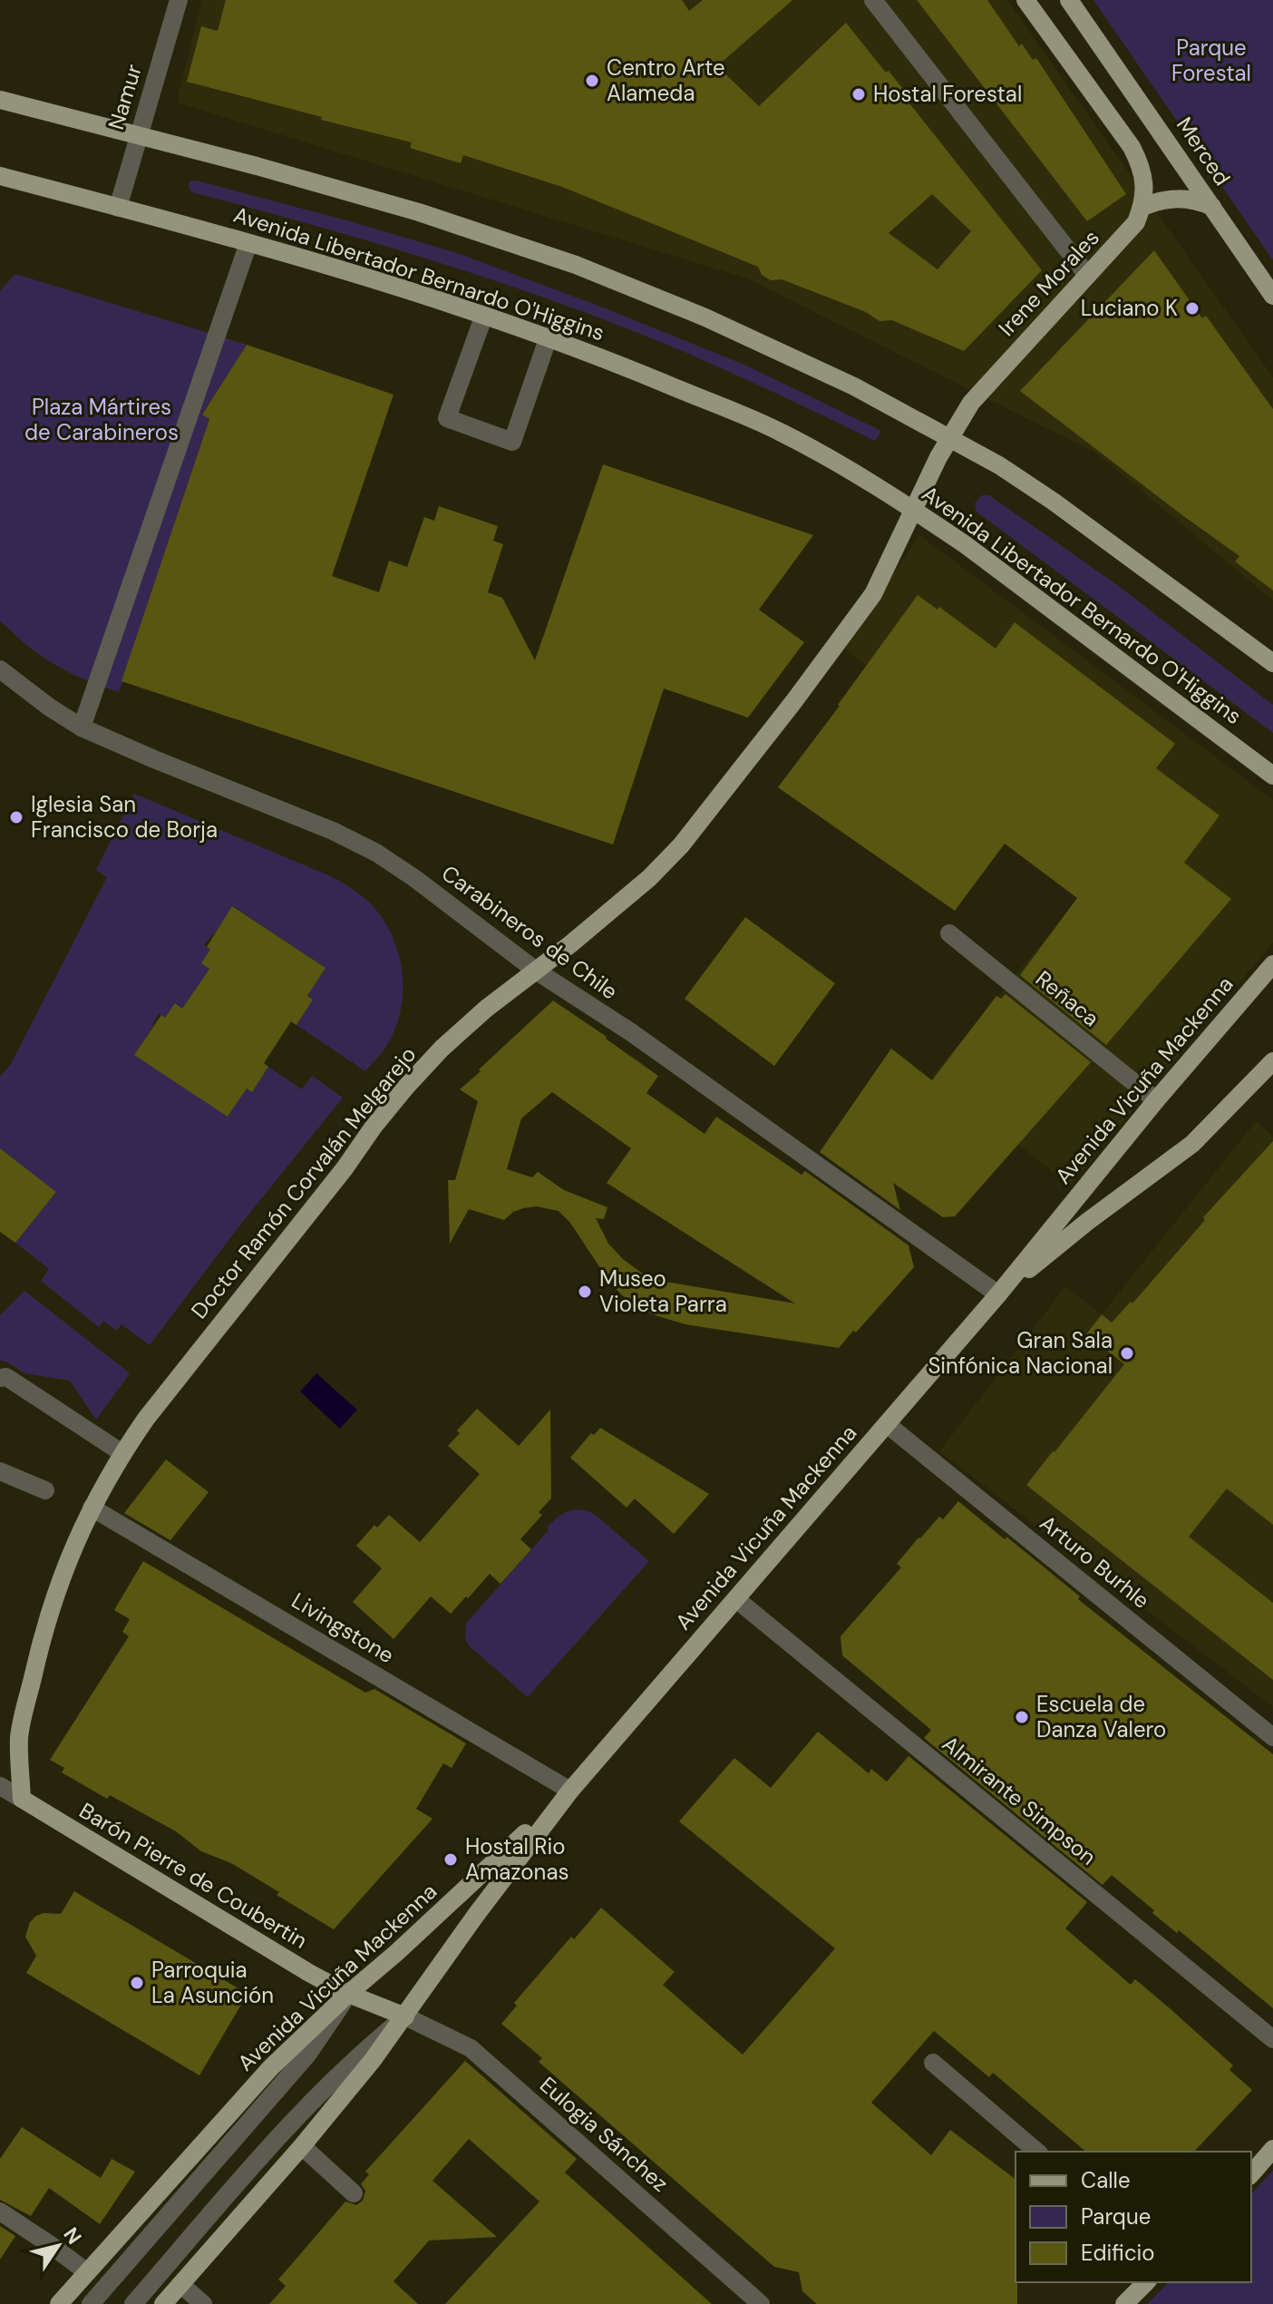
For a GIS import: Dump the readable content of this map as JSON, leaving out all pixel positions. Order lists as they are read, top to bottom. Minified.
{"streets":{"main road":["Merced","Avenida Libertador Bernardo O'Higgins","Irene Morales","Avenida Vicuña Mackenna","Doctor Ramón Corvalán Melgarejo","Barón Pierre de Coubertin"],"street":["Namur","Carabineros de Chile","Reñaca","Arturo Burhle","Livingstone","Almirante Simpson","Eulogia Sánchez"]},"crossings":[["Namur","Avenida Libertador Bernardo O'Higgins"],["Avenida Libertador Bernardo O'Higgins","Doctor Ramón Corvalán Melgarejo"],["Irene Morales","Doctor Ramón Corvalán Melgarejo"],["Carabineros de Chile","Avenida Vicuña Mackenna"],["Carabineros de Chile","Doctor Ramón Corvalán Melgarejo"],["Reñaca","Avenida Vicuña Mackenna"],["Avenida Vicuña Mackenna","Arturo Burhle"],["Avenida Vicuña Mackenna","Livingstone"],["Avenida Vicuña Mackenna","Almirante Simpson"],["Avenida Vicuña Mackenna","Barón Pierre de Coubertin"],["Avenida Vicuña Mackenna","Eulogia Sánchez"],["Doctor Ramón Corvalán Melgarejo","Livingstone"],["Doctor Ramón Corvalán Melgarejo","Barón Pierre de Coubertin"],["Barón Pierre de Coubertin","Eulogia Sánchez"]],"parks":["Parque Forestal","Plaza Mártires de Carabineros"],"places":["Centro Arte Alameda","Hostal Forestal","Luciano K","Iglesia San Francisco de Borja","Museo Violeta Parra","Gran Sala Sinfónica Nacional","Escuela de Danza Valero","Hostal Rio Amazonas","Parroquia La Asunción"],"legend":["Calle","Parque","Edificio"],"north":"top right"}
